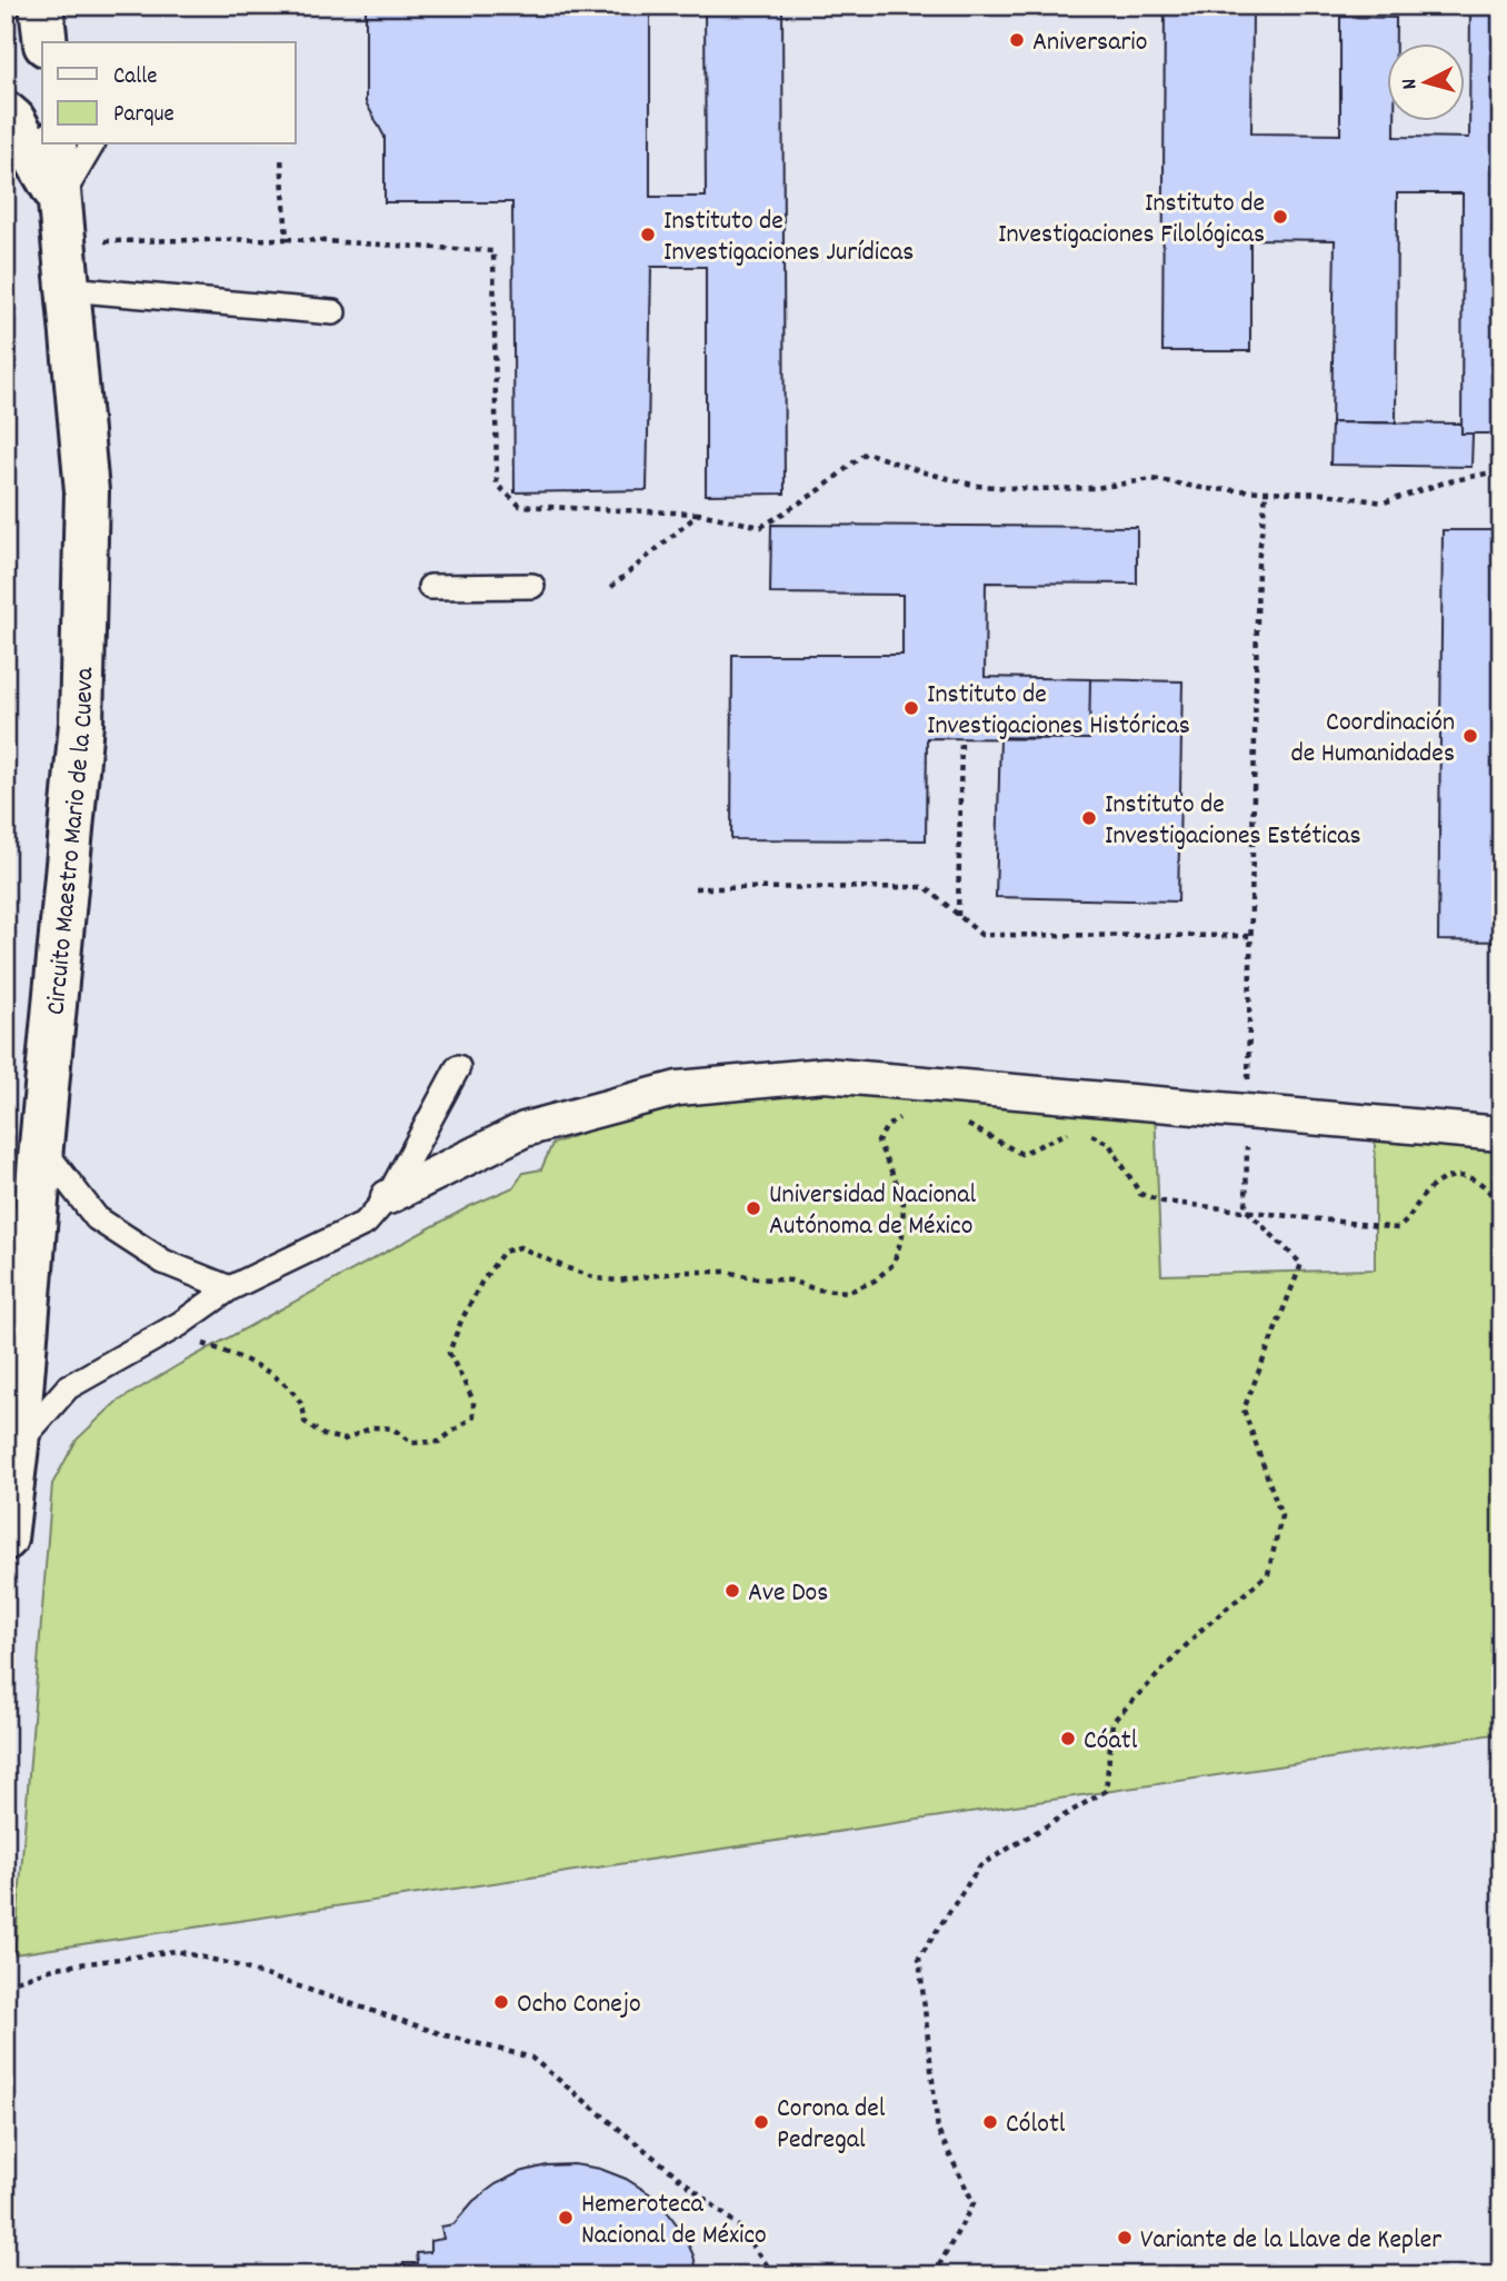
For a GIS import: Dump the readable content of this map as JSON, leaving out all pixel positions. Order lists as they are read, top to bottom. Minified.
{"streets":{"street":["Circuito Maestro Mario de la Cueva"]},"places":["Aniversario","Instituto de Investigaciones Filológicas","Instituto de Investigaciones Jurídicas","Instituto de Investigaciones Históricas","Coordinación de Humanidades","Instituto de Investigaciones Estéticas","Universidad Nacional Autónoma de México","Ave Dos","Cóatl","Ocho Conejo","Corona del Pedregal","Cólotl","Hemeroteca Nacional de México","Variante de la Llave de Kepler"],"legend":["Calle","Parque"],"north":"left"}
